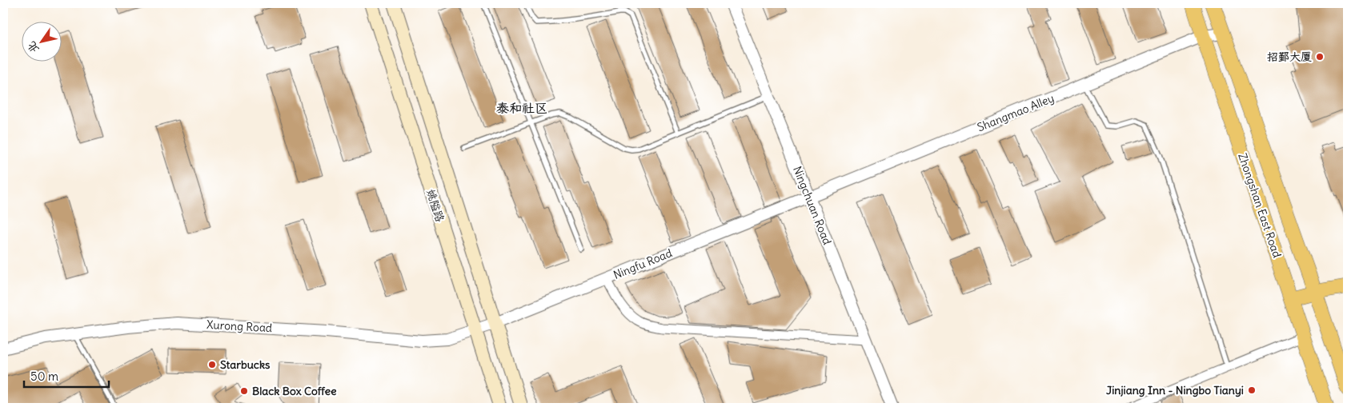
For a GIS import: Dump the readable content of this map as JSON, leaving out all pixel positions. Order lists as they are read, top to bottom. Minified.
{"streets":{"main road":["姚隘路","Zhongshan East Road"],"street":["Shangmao Alley","Ningchuan Road","Ningfu Road","Xurong Road"]},"crossings":[["Shangmao Alley","Ningchuan Road"],["Shangmao Alley","Zhongshan East Road"],["Shangmao Alley","Ningfu Road"],["姚隘路","Ningfu Road"],["姚隘路","Xurong Road"],["Ningchuan Road","Ningfu Road"],["Ningfu Road","Xurong Road"]],"districts":["泰和社区"],"places":["招鄞大厦","Starbucks","Jinjiang Inn - Ningbo Tianyi","Black Box Coffee"],"scale_bar":"50 m","north":"bottom left"}
